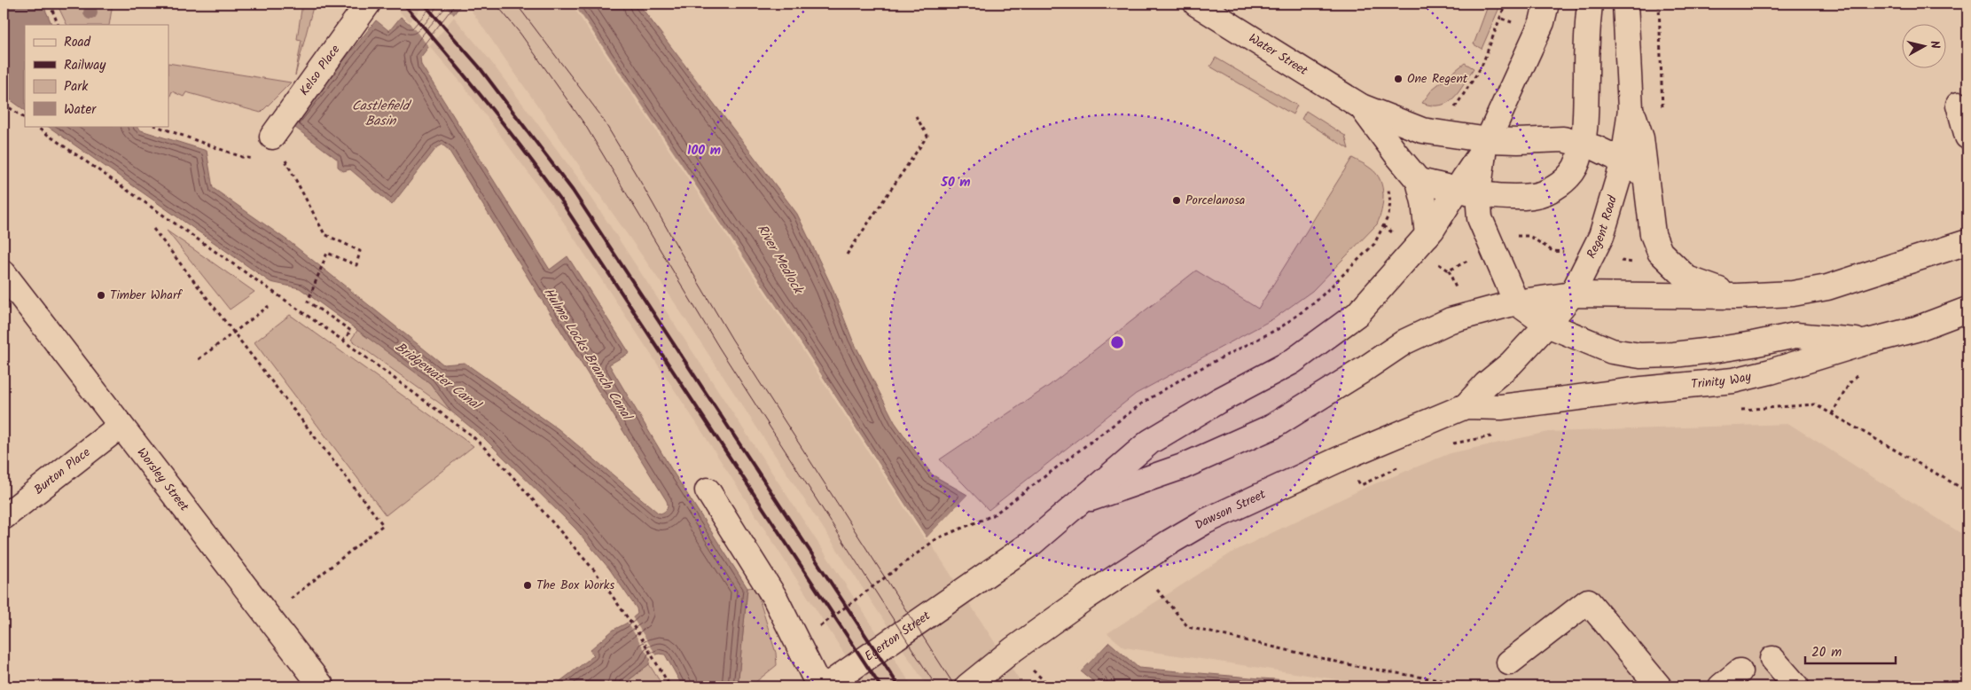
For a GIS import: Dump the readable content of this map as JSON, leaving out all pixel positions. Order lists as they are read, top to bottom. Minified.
{"streets":{"main road":["Water Street","Kelso Place","Regent Road","Trinity Way","Burton Place","Worsley Street","Dawson Street","Egerton Street"]},"crossings":[["Water Street","Regent Road"],["Regent Road","Trinity Way"],["Regent Road","Dawson Street"],["Trinity Way","Dawson Street"],["Burton Place","Worsley Street"]],"water":["Castlefield Basin","River Medlock","Hulme Locks Branch Canal","Bridgewater Canal"],"places":["One Regent","Porcelanosa","Timber Wharf","The Box Works"],"legend":["Road","Railway","Park","Water"],"scale_bar":"20 m","north":"right","rings":["100 m","50 m"]}
